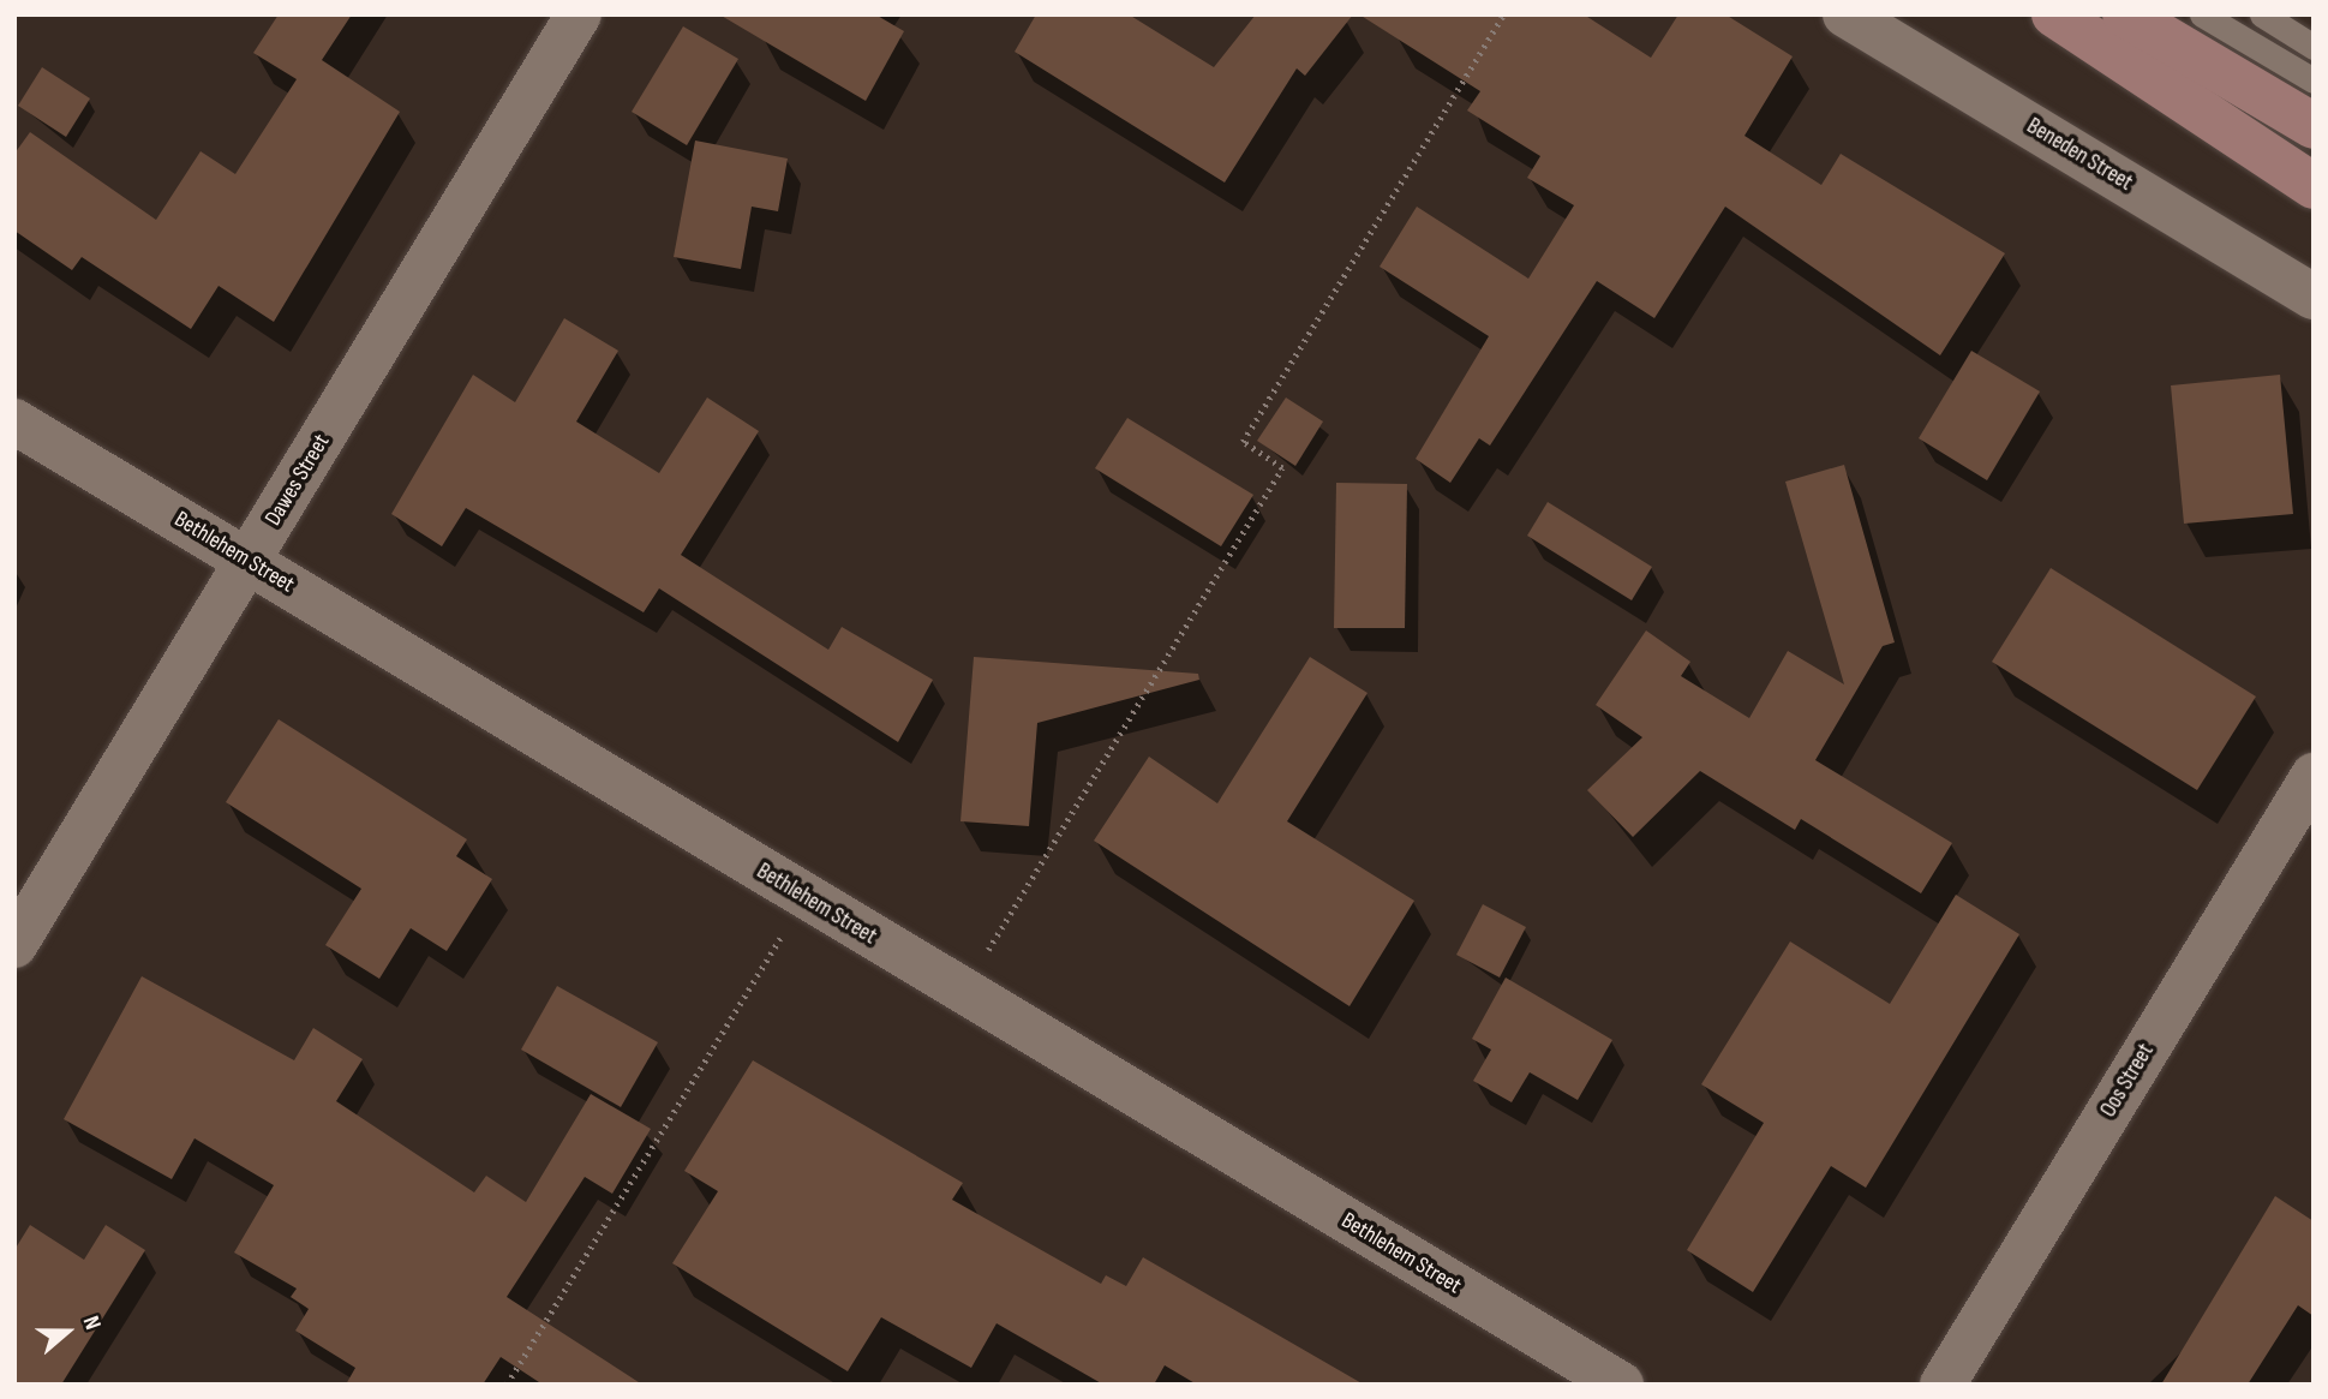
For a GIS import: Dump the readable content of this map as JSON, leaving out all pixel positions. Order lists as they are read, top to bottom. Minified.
{"streets":{"street":["Beneden Street","Dawes Street","Bethlehem Street","Oos Street"]},"crossings":[["Dawes Street","Bethlehem Street"]],"north":"right"}
